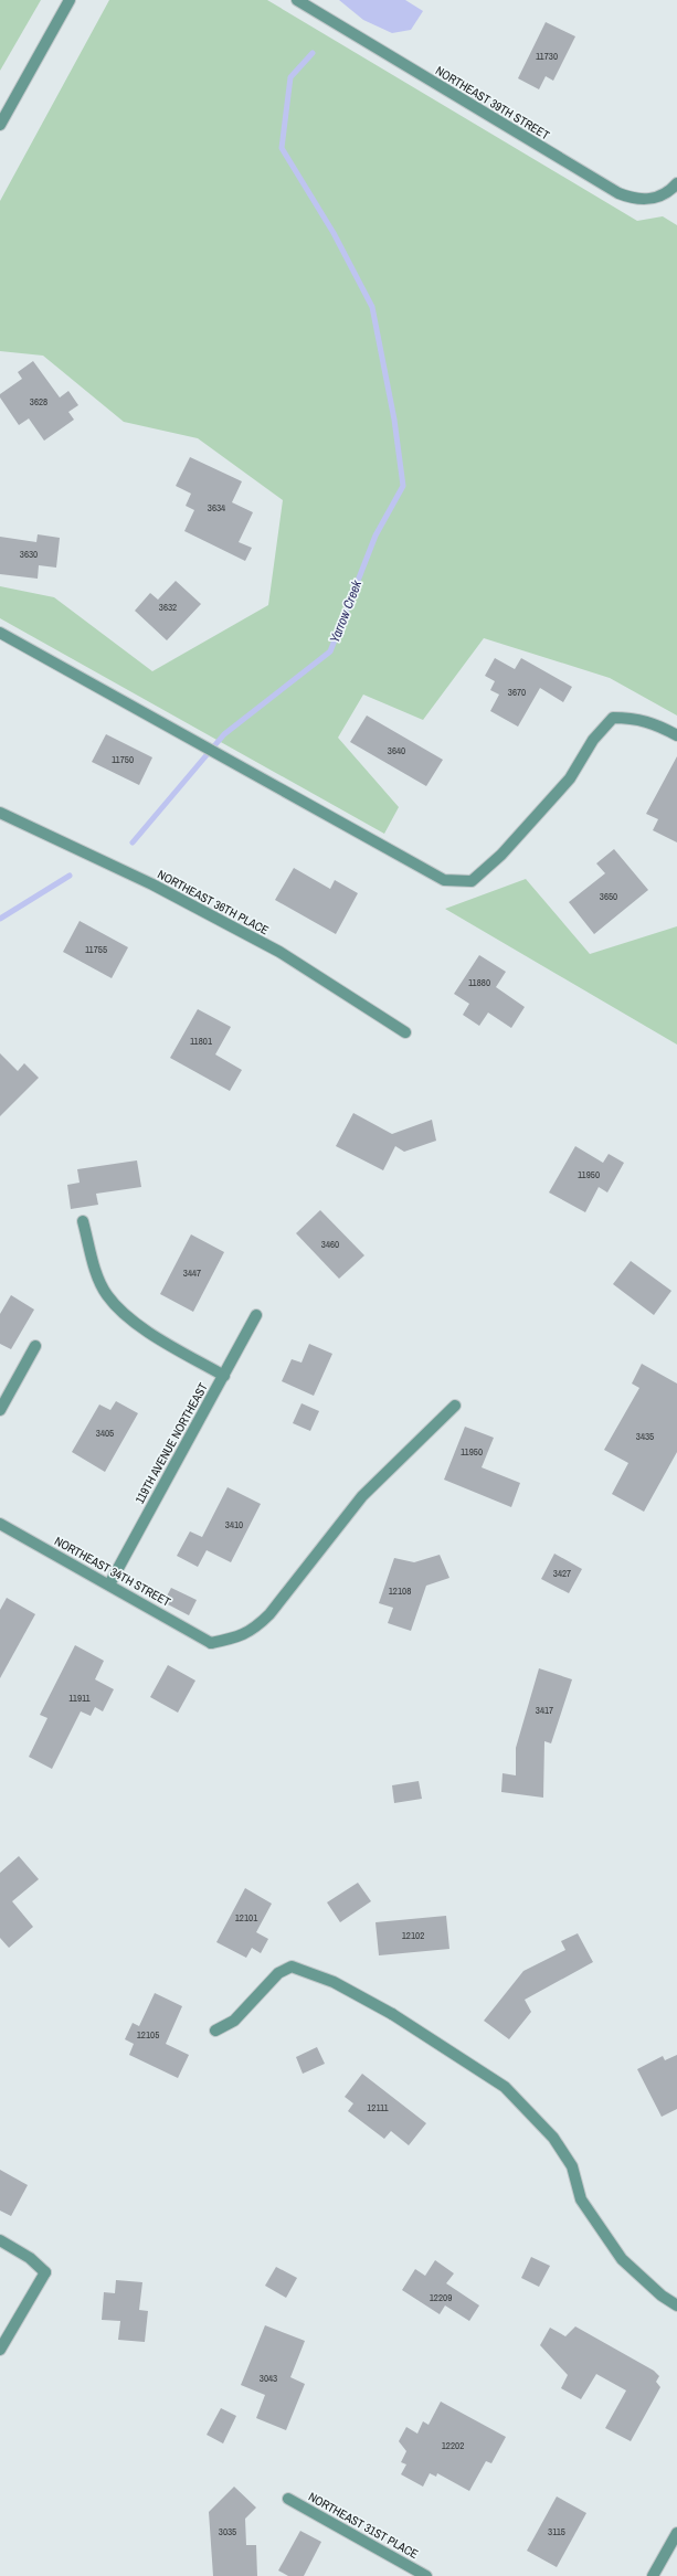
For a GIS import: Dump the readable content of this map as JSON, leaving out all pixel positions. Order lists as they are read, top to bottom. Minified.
{"streets":{"street":["NORTHEAST 39TH STREET","NORTHEAST 36TH PLACE","119TH AVENUE NORTHEAST","NORTHEAST 34TH STREET","NORTHEAST 31ST PLACE"]},"crossings":[["119TH AVENUE NORTHEAST","NORTHEAST 34TH STREET"]],"water":["Yarrow Creek"],"house_numbers":["11730","3628","3634","3630","3632","3670","3640","11750","3650","11755","11880","11801","11950","3460","3447","3405","3435","11950","3410","3427","12108","11911","3417","12101","12102","12105","12111","12209","3043","12202","3035","3115"]}
